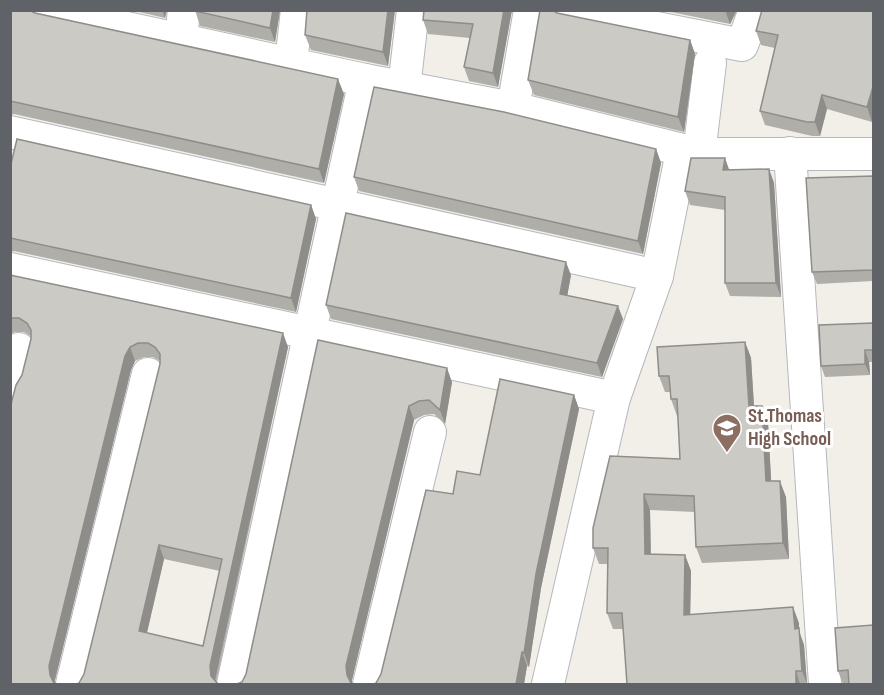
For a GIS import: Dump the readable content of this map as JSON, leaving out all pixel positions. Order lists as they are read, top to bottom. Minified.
{"places":{"school or university":["St.Thomas High School"]}}
